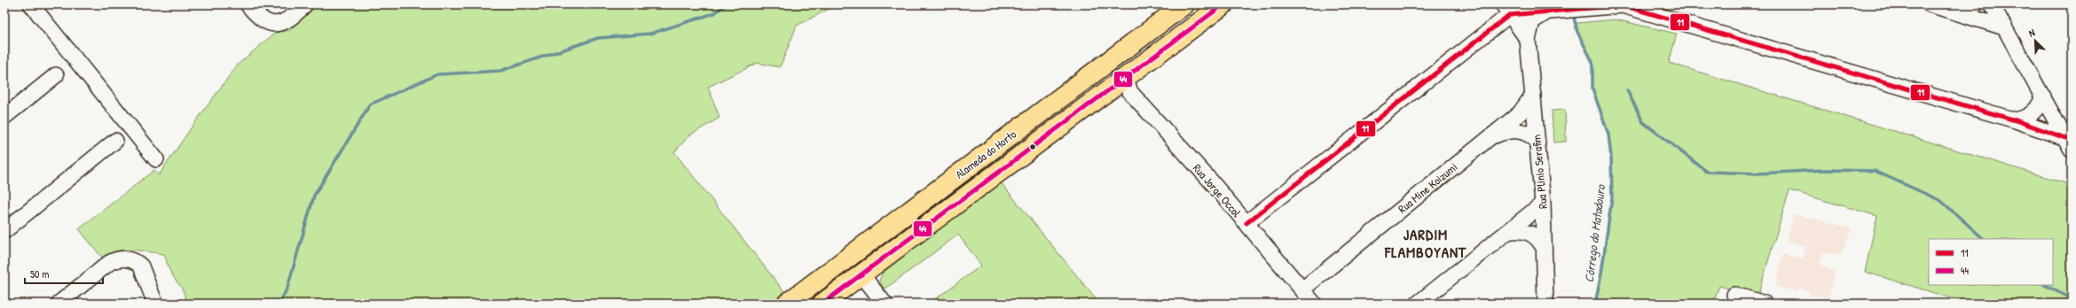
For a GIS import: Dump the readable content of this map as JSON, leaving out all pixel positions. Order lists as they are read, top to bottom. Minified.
{"streets":{"main road":["Alameda do Horto"],"street":["Rua Plinio Serafim","Rua Mine Koizumi","Rua Jorge Occol"]},"crossings":[["Alameda do Horto","Rua Jorge Occol"],["Rua Plinio Serafim","Rua Mine Koizumi"],["Rua Mine Koizumi","Rua Jorge Occol"]],"districts":["JARDIM FLAMBOYANT"],"water":["Córrego do Matadouro"],"lines":["transit line 44","transit line 11"],"legend":["11","44"],"scale_bar":"50 m","north":"top left"}
